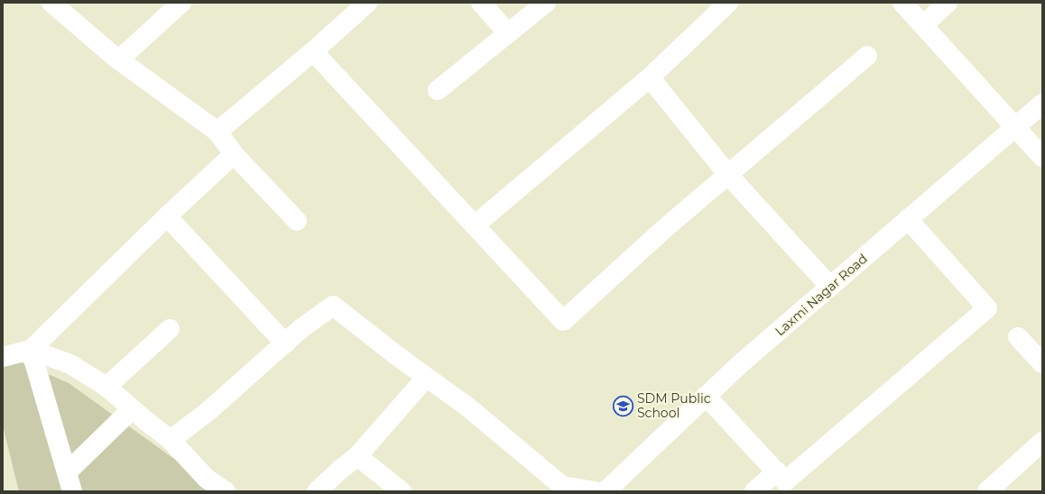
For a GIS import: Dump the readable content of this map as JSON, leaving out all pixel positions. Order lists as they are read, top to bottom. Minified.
{"streets":{"street":["Laxmi Nagar Road"]},"places":{"school or university":["SDM Public School"]}}
